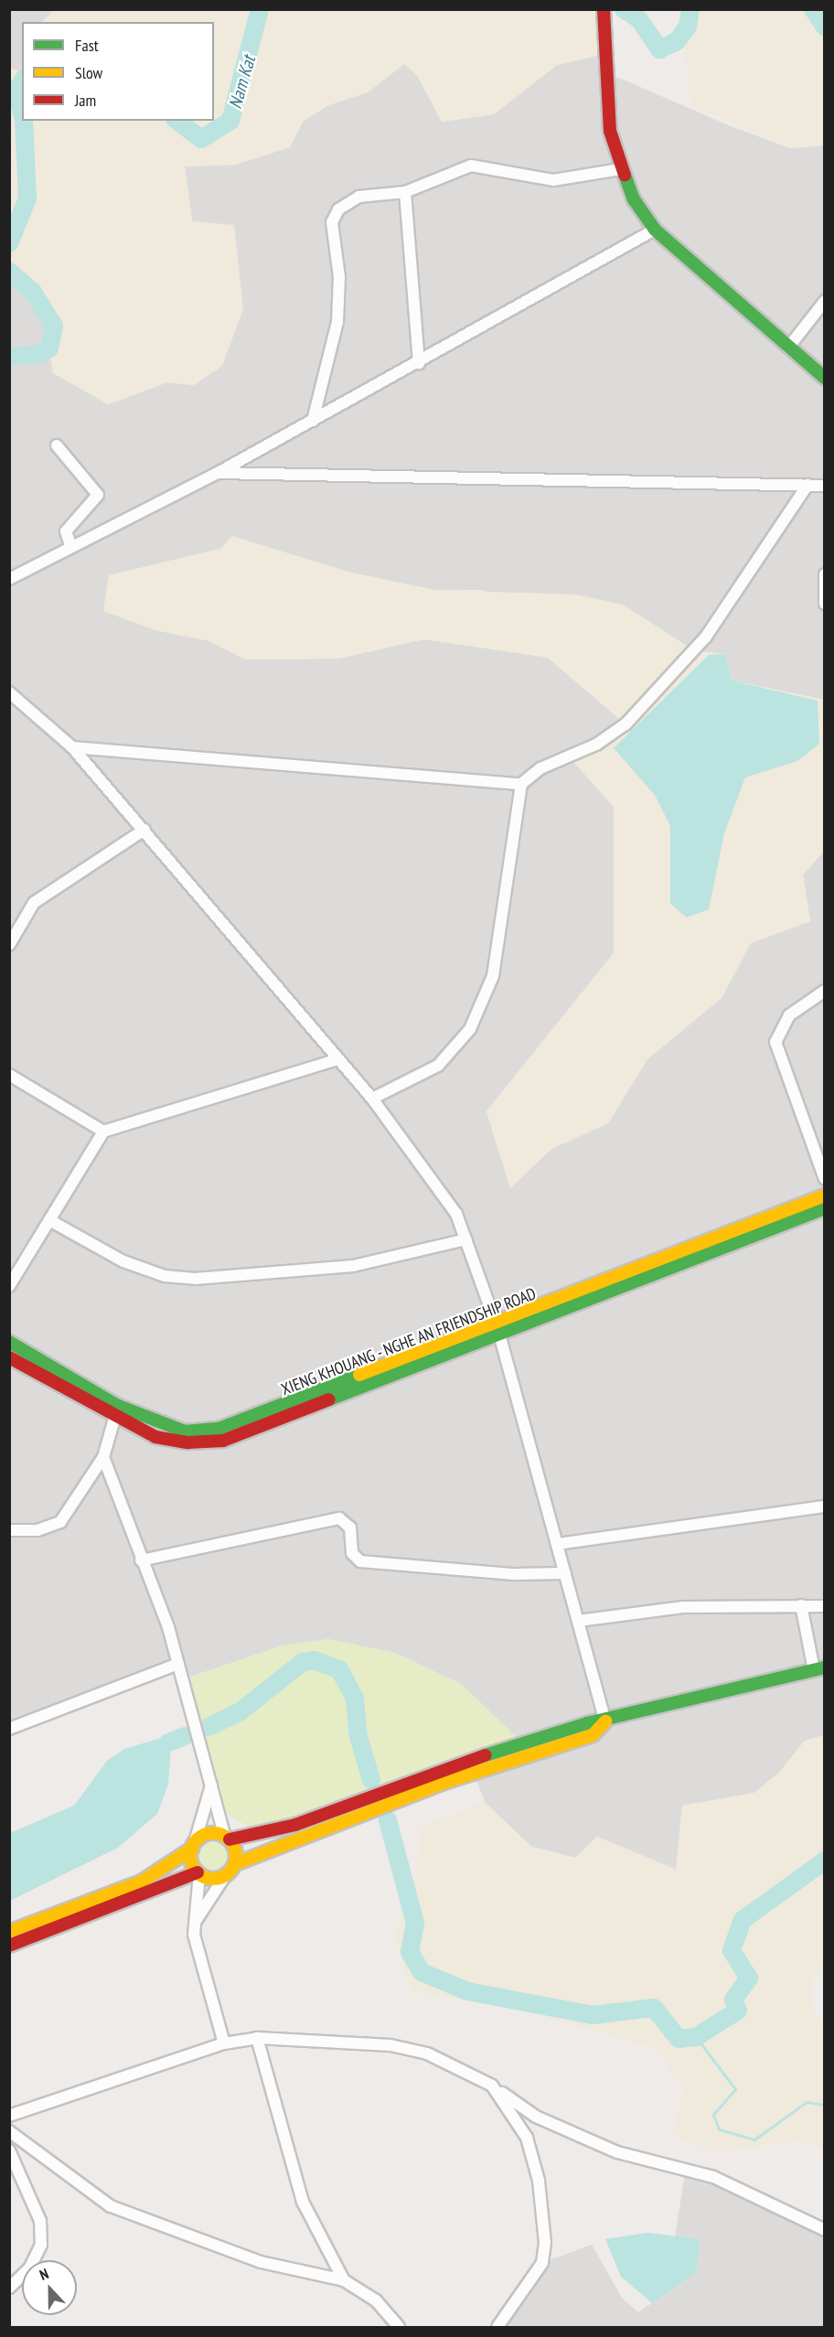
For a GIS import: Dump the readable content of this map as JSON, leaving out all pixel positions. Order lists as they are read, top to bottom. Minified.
{"streets":{"street":["XIENG KHOUANG - NGHE AN FRIENDSHIP ROAD"]},"water":["Nam Kat"],"legend":["Fast","Slow","Jam"],"north":"top"}
